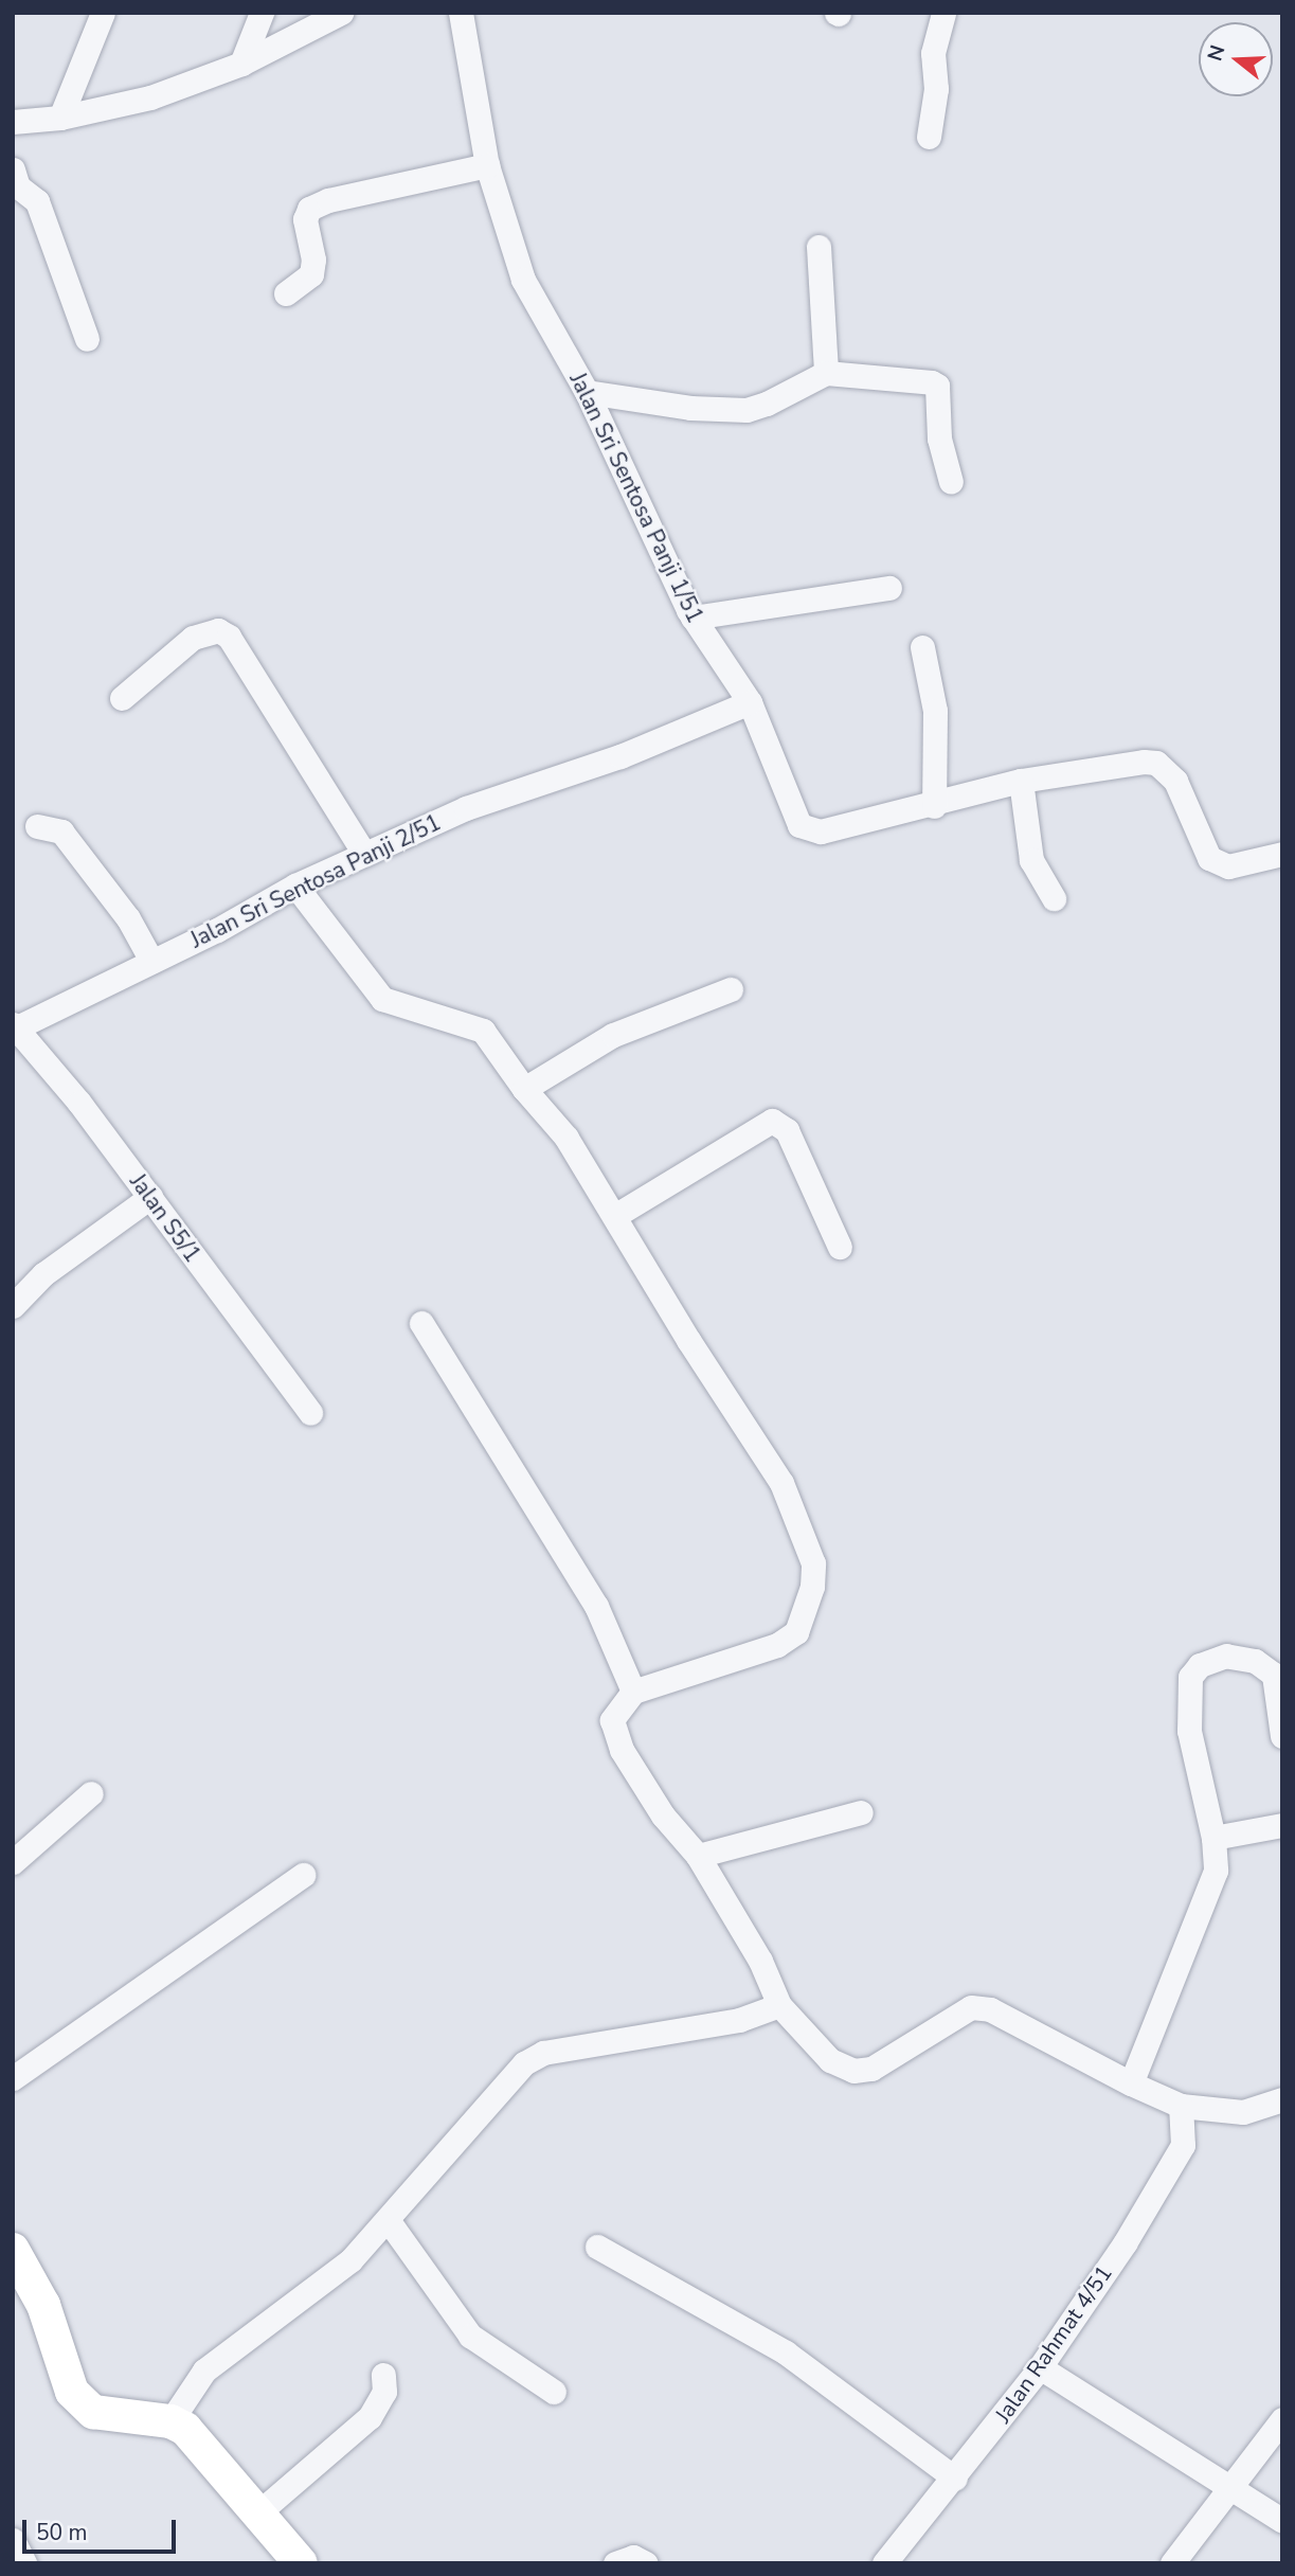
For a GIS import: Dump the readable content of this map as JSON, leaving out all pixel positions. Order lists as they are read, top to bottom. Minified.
{"streets":{"street":["Jalan Sri Sentosa Panji 1/51","Jalan Sri Sentosa Panji 2/51","Jalan S5/1","Jalan Rahmat 4/51"]},"crossings":[["Jalan Sri Sentosa Panji 1/51","Jalan Sri Sentosa Panji 2/51"],["Jalan Sri Sentosa Panji 2/51","Jalan S5/1"]],"scale_bar":"50 m","north":"left"}
